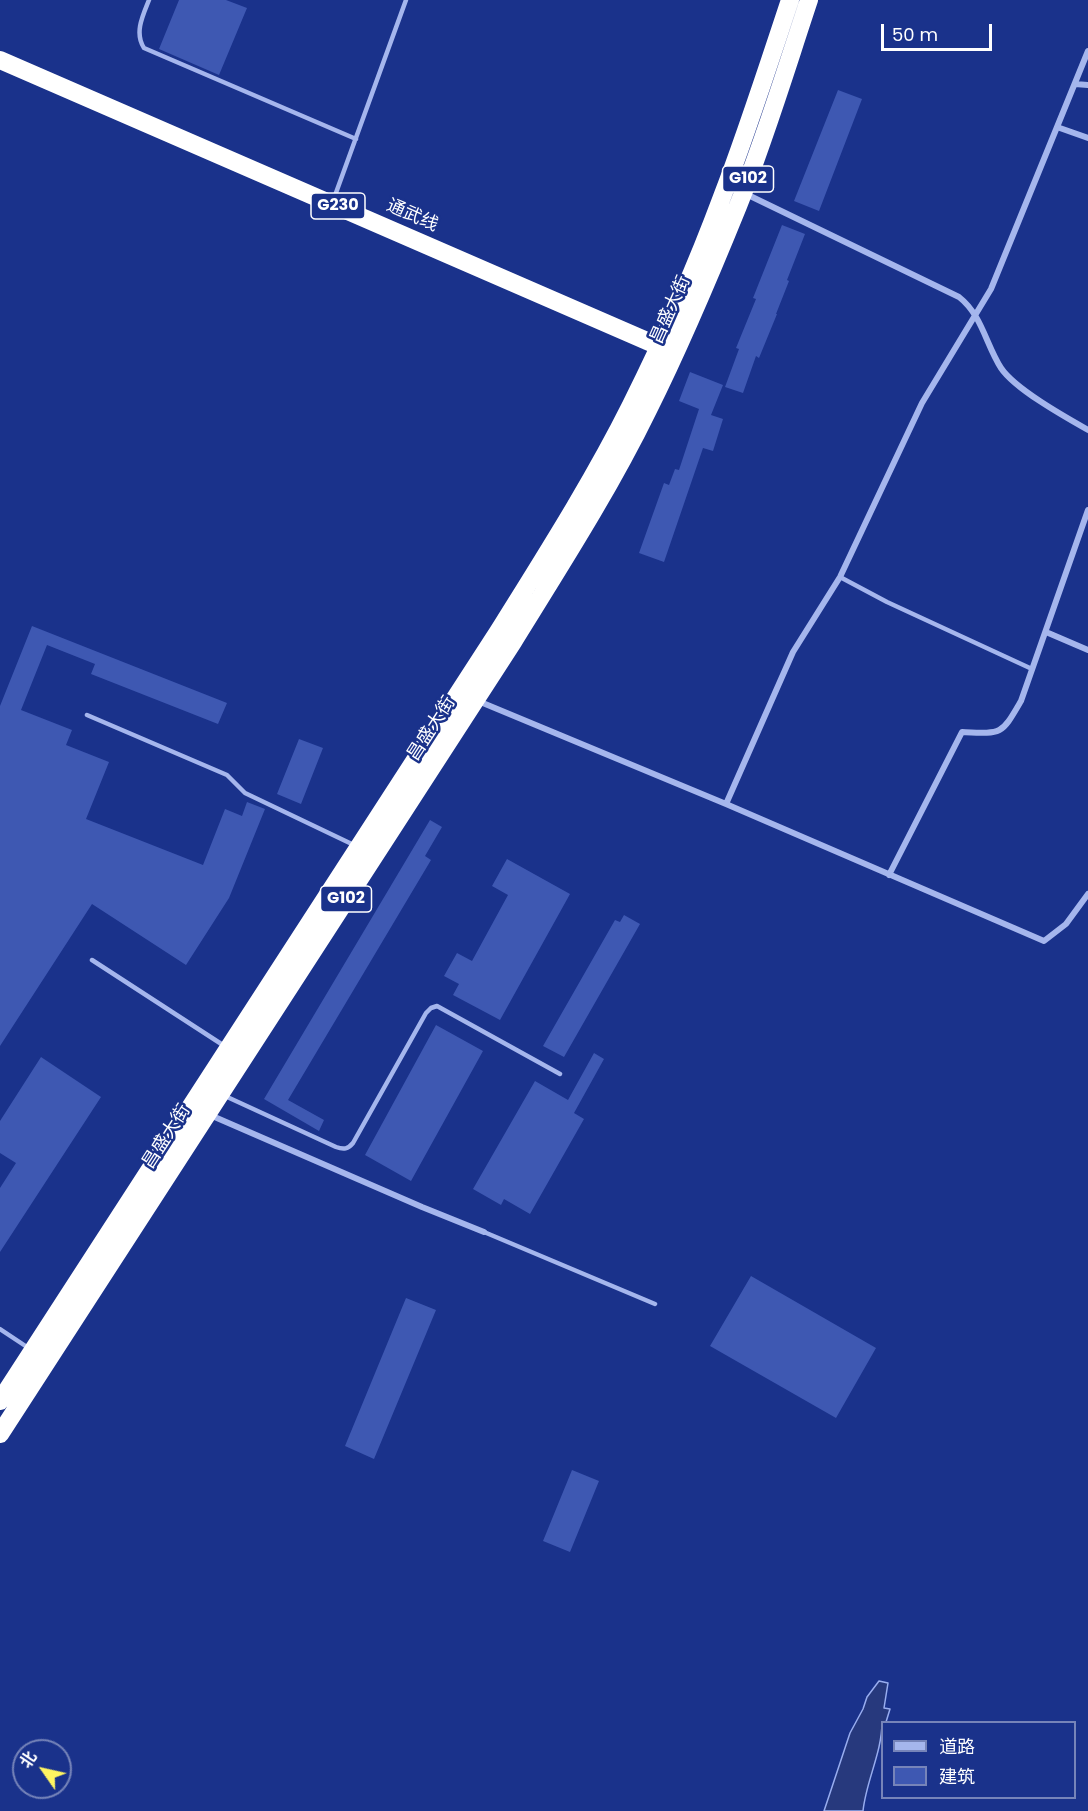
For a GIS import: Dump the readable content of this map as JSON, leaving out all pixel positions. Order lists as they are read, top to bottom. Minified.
{"streets":{"highway":["G102","G230","通武线","昌盛大街"]},"crossings":[["通武线","昌盛大街"]],"legend":["道路","建筑"],"scale_bar":"50 m","north":"top left"}
